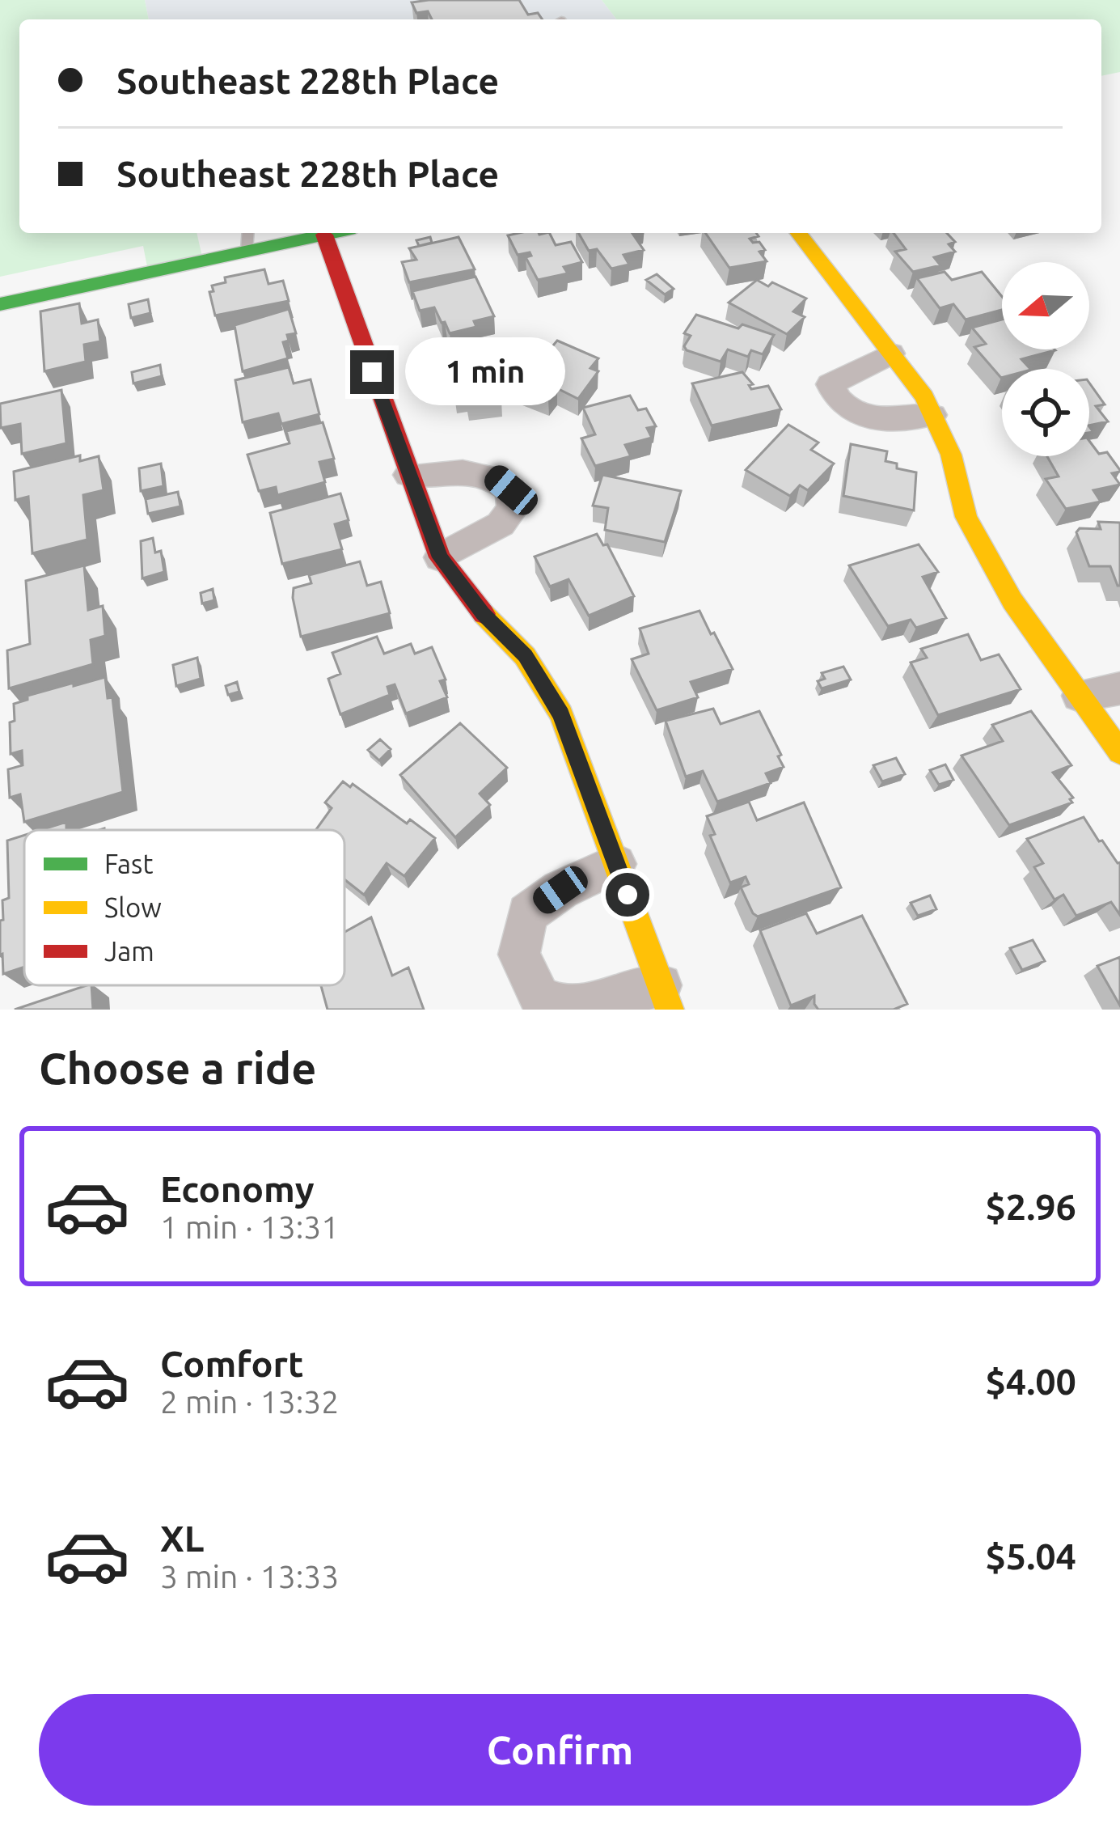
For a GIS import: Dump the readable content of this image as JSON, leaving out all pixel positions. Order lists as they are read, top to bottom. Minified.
{"legend":["Fast","Slow","Jam"],"north":"left","page":{"banner":["Southeast 228th Place","Southeast 228th Place"],"bubble":"1 min","heading":"Choose a ride","list":[{"name":"Economy","note":"1 min · 13:31","value":"$2.96"},{"name":"Comfort","note":"2 min · 13:32","value":"$4.00"},{"name":"XL","note":"3 min · 13:33","value":"$5.04"}],"buttons":"Confirm"}}
